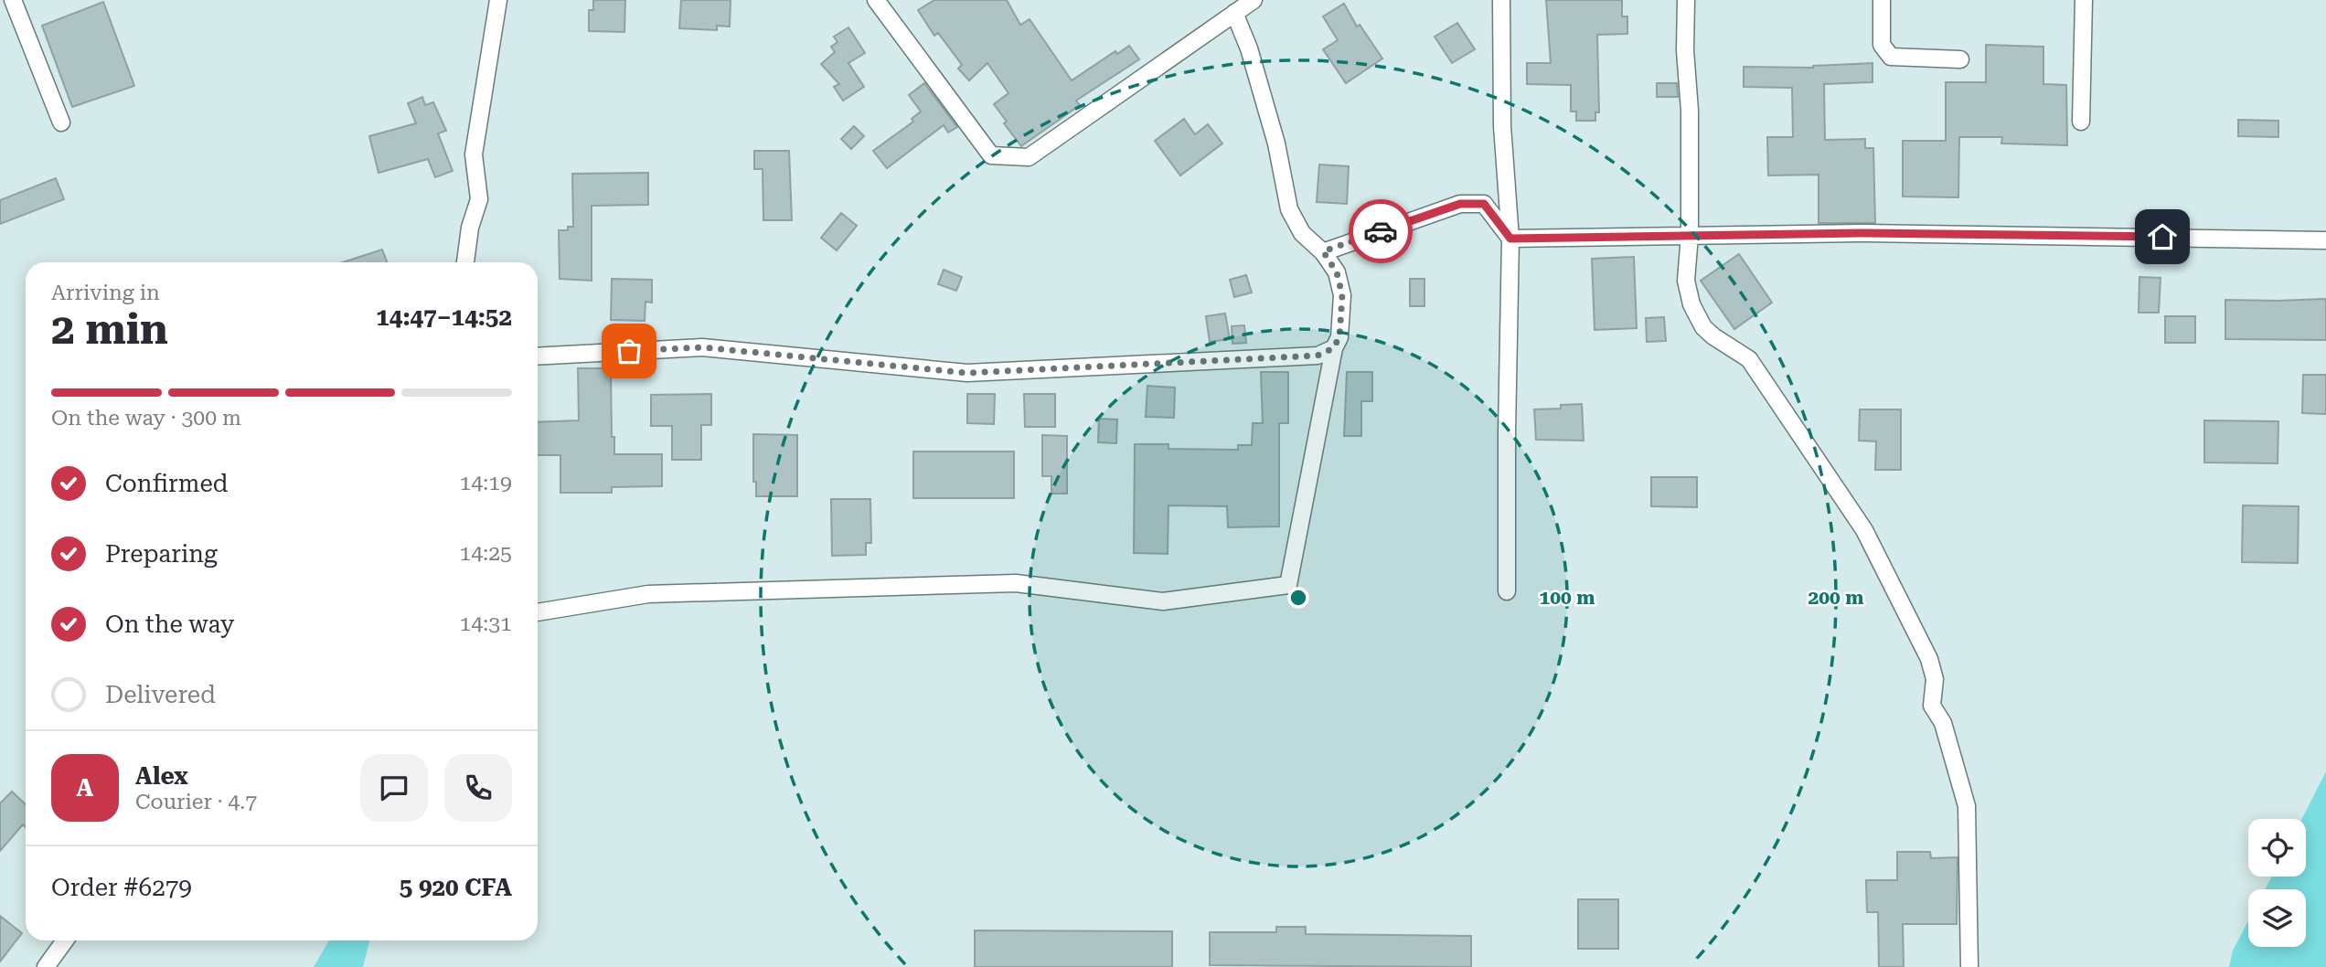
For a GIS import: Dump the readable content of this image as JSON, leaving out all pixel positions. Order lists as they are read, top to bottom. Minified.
{"page":{"heading":["2 min","Arriving in","14:47–14:52"],"panel":["Alex","Courier · 4.7","Order #6279","5 920 CFA"],"bar":"On the way · 300 m","list":[["Confirmed","14:19"],["Preparing","14:25"],["On the way","14:31"],"Delivered"],"round":"A"},"rings":["100 m","200 m"]}
